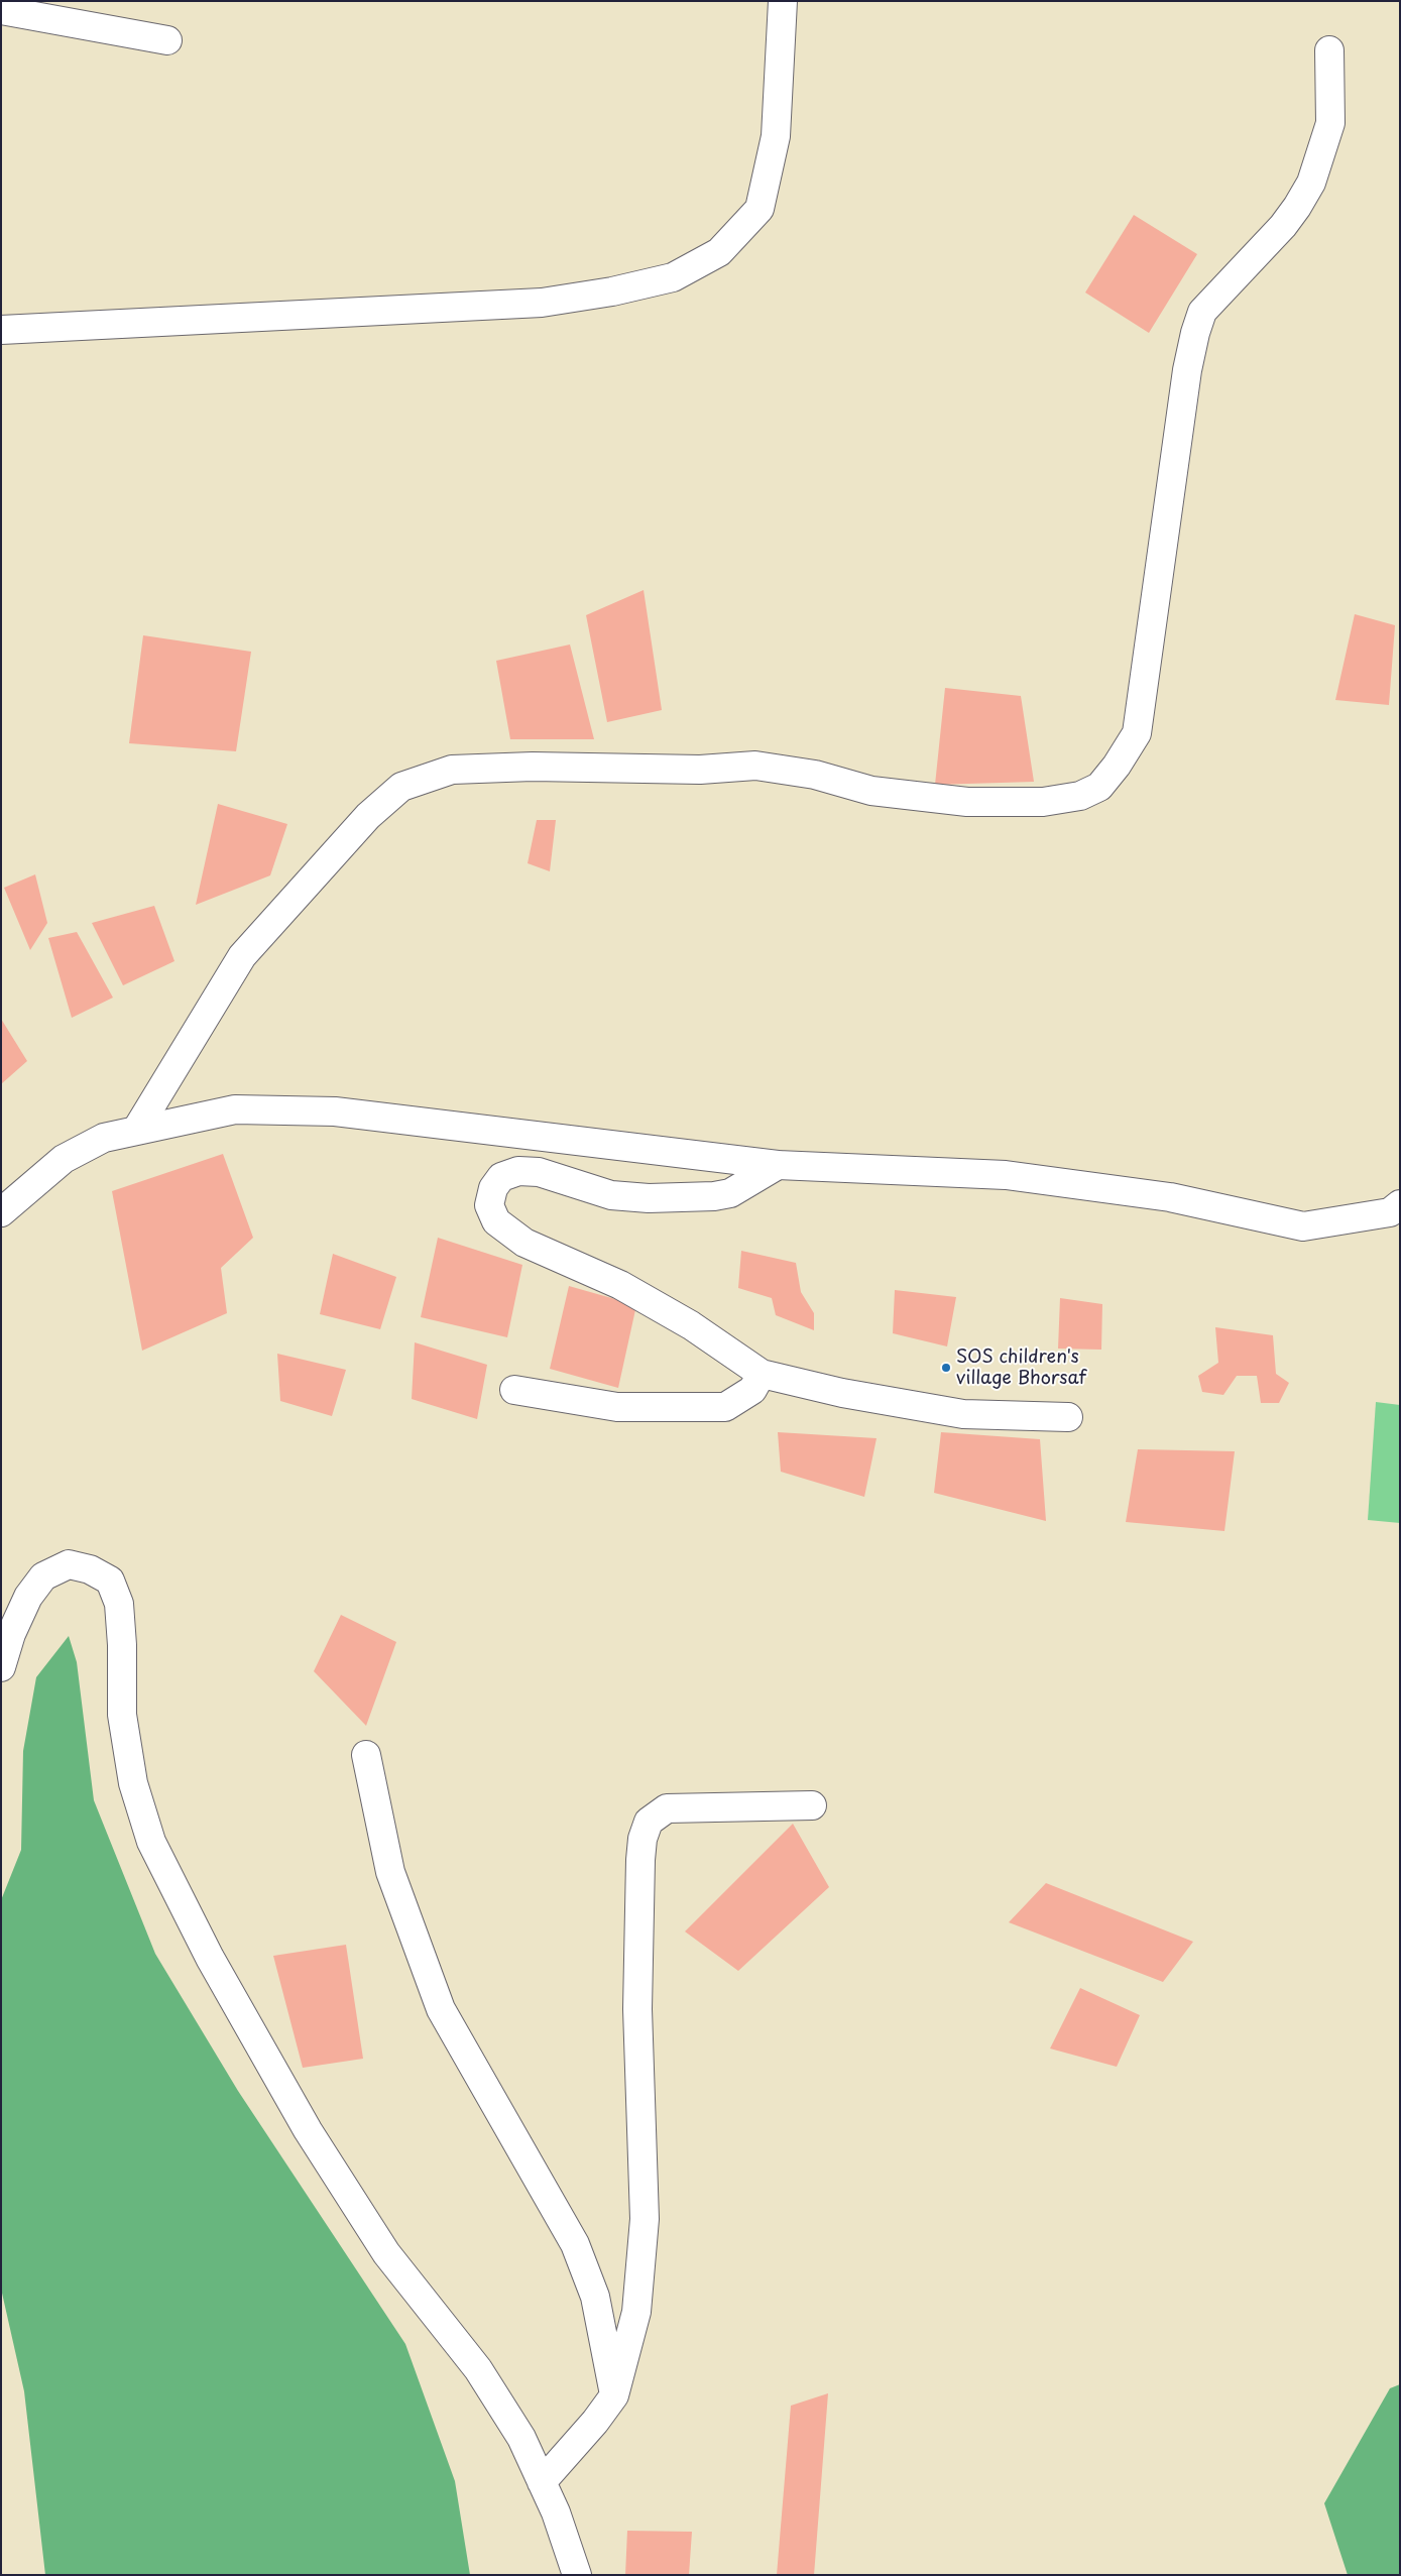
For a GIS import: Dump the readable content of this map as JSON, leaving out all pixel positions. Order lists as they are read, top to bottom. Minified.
{"places":["SOS children's village Bhorsaf"]}
